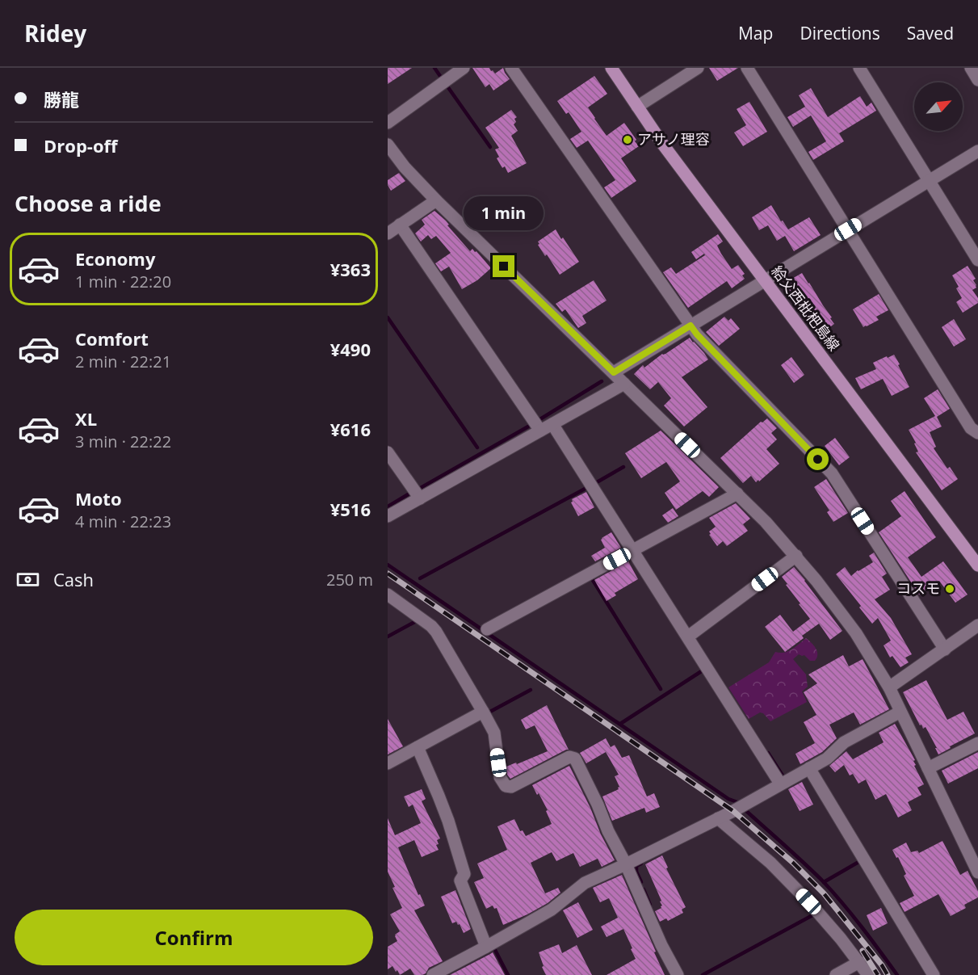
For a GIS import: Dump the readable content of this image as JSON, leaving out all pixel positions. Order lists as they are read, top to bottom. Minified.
{"streets":{"main road":["給父西枇杷島線"]},"places":["アサノ理容","コスモ"],"north":"top right","page":{"header":"Ridey","nav":["Map","Directions","Saved"],"banner":["勝龍","Drop-off"],"heading":"Choose a ride","bubble":"1 min","list":[{"name":"Economy","note":"1 min · 22:20","value":"¥363"},{"name":"Comfort","note":"2 min · 22:21","value":"¥490"},{"name":"XL","note":"3 min · 22:22","value":"¥616"},{"name":"Moto","note":"4 min · 22:23","value":"¥516"}],"pay":["Cash","250 m"],"buttons":"Confirm"}}
